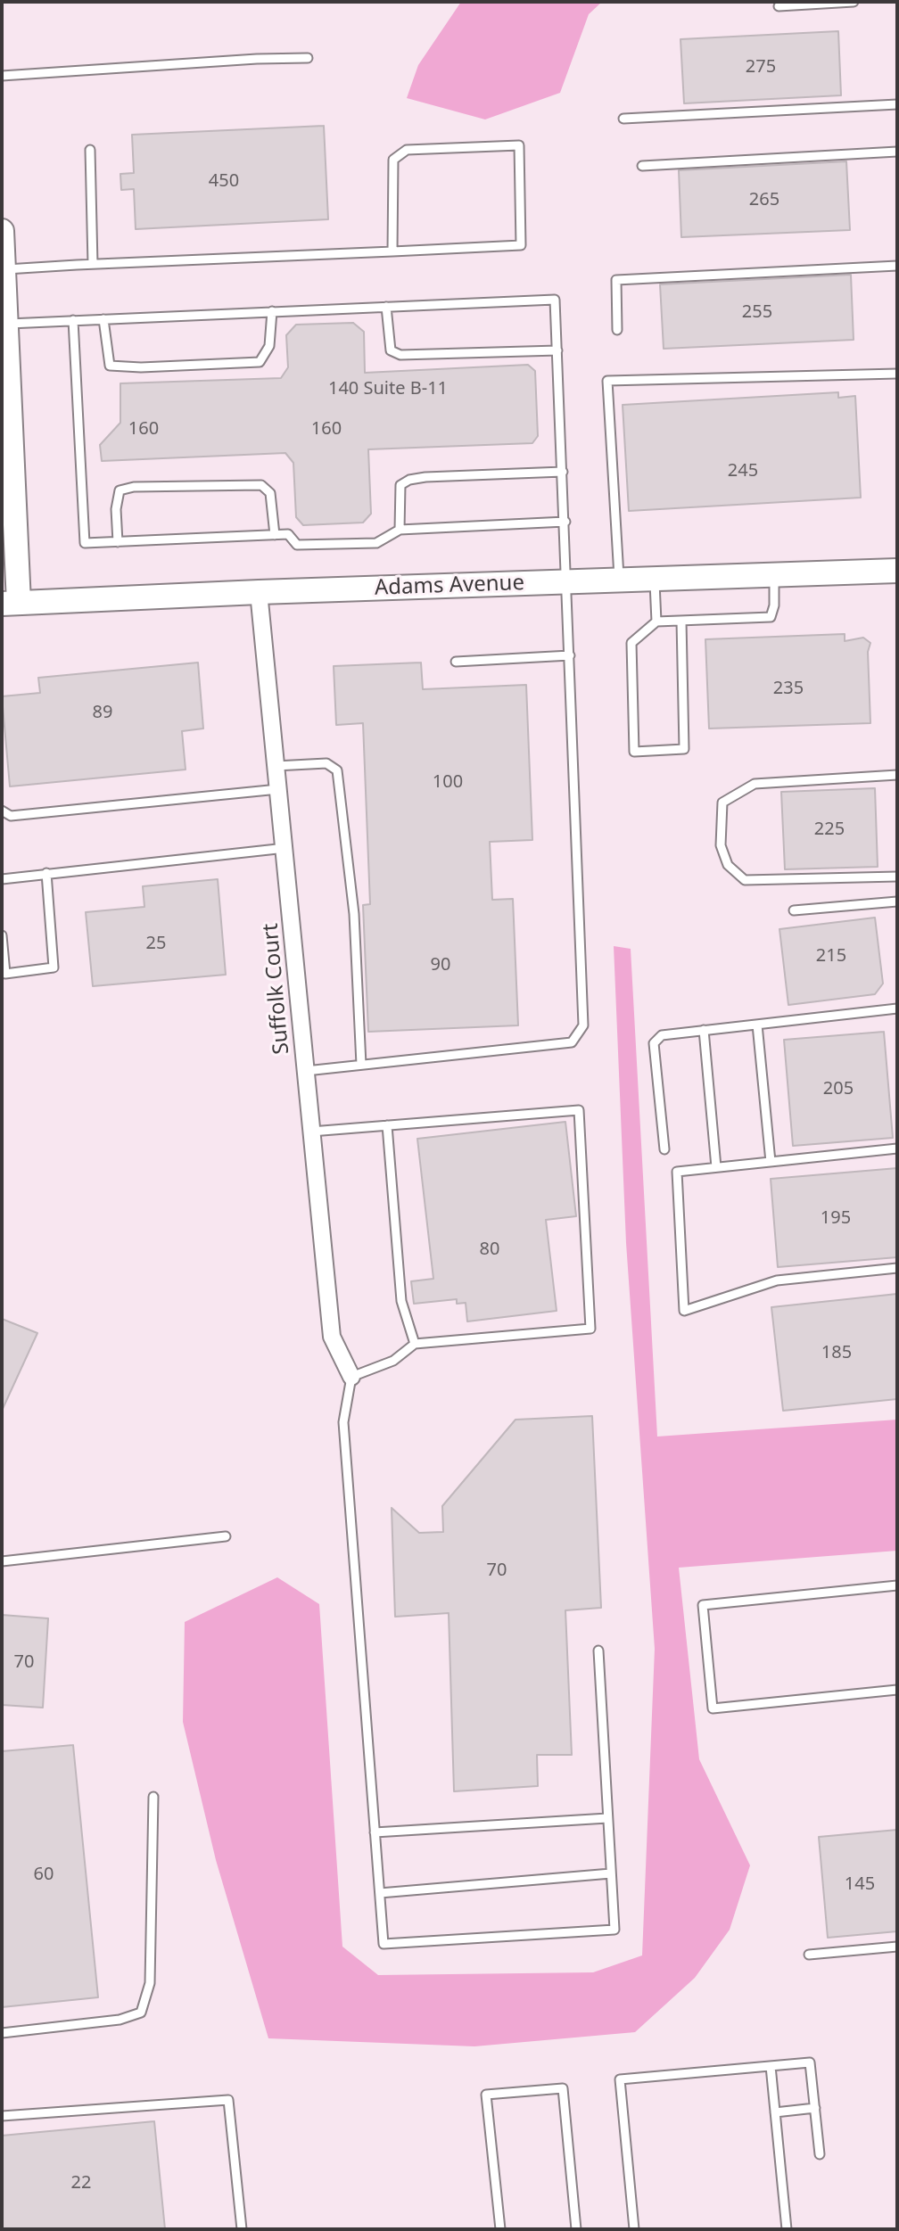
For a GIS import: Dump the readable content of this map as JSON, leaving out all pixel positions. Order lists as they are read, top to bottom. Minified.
{"streets":{"street":["Adams Avenue","Suffolk Court"]},"crossings":[["Adams Avenue","Suffolk Court"]],"house_numbers":["275","450","265","255","140 Suite B-11","160","160","245","235","89","100","225","25","215","90","205","195","80","185","70","70","60","145","22"]}
